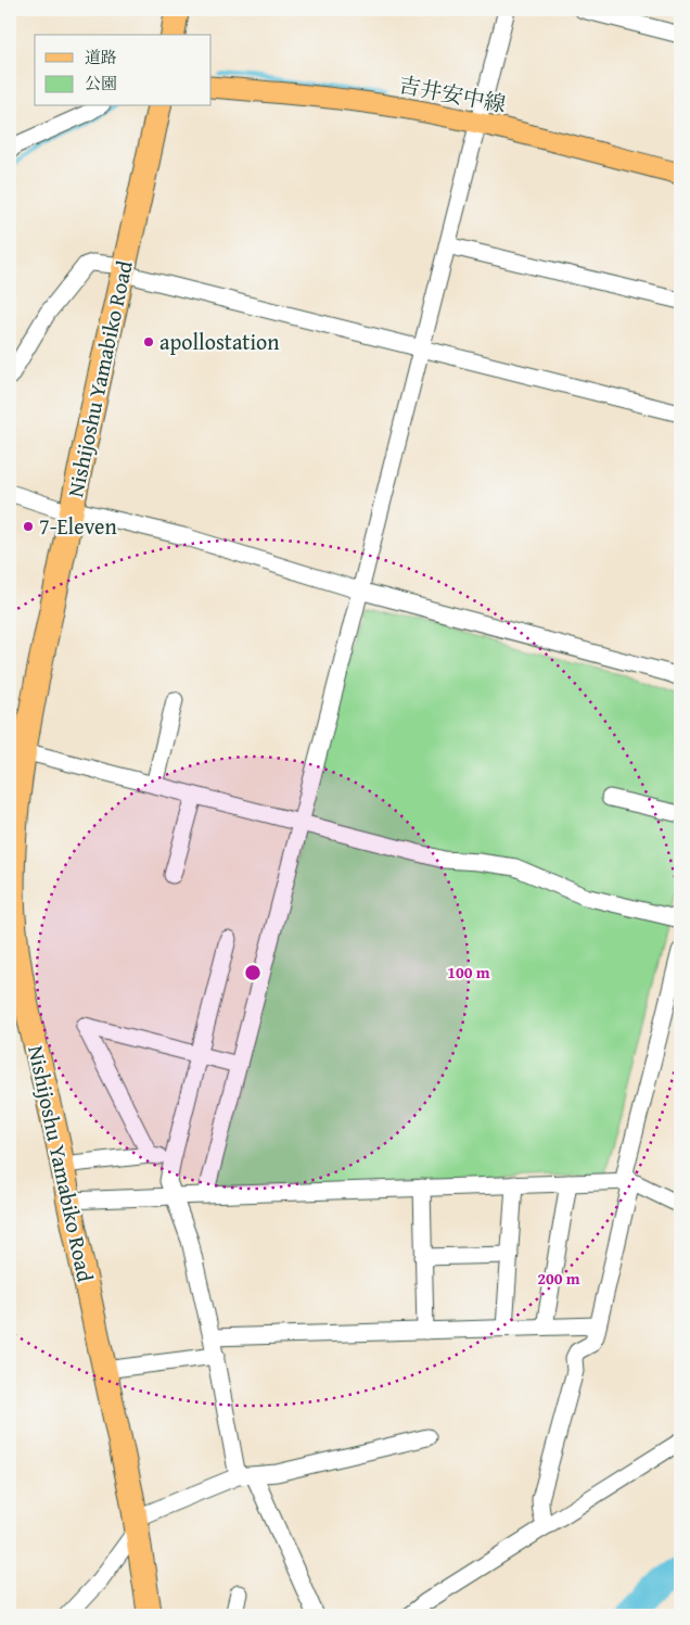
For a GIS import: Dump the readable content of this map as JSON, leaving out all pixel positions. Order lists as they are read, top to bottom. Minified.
{"streets":{"highway":["Nishijoshu Yamabiko Road"],"main road":["吉井安中線"]},"places":["apollostation","7-Eleven"],"legend":["道路","公園"],"rings":["100 m","200 m"]}
